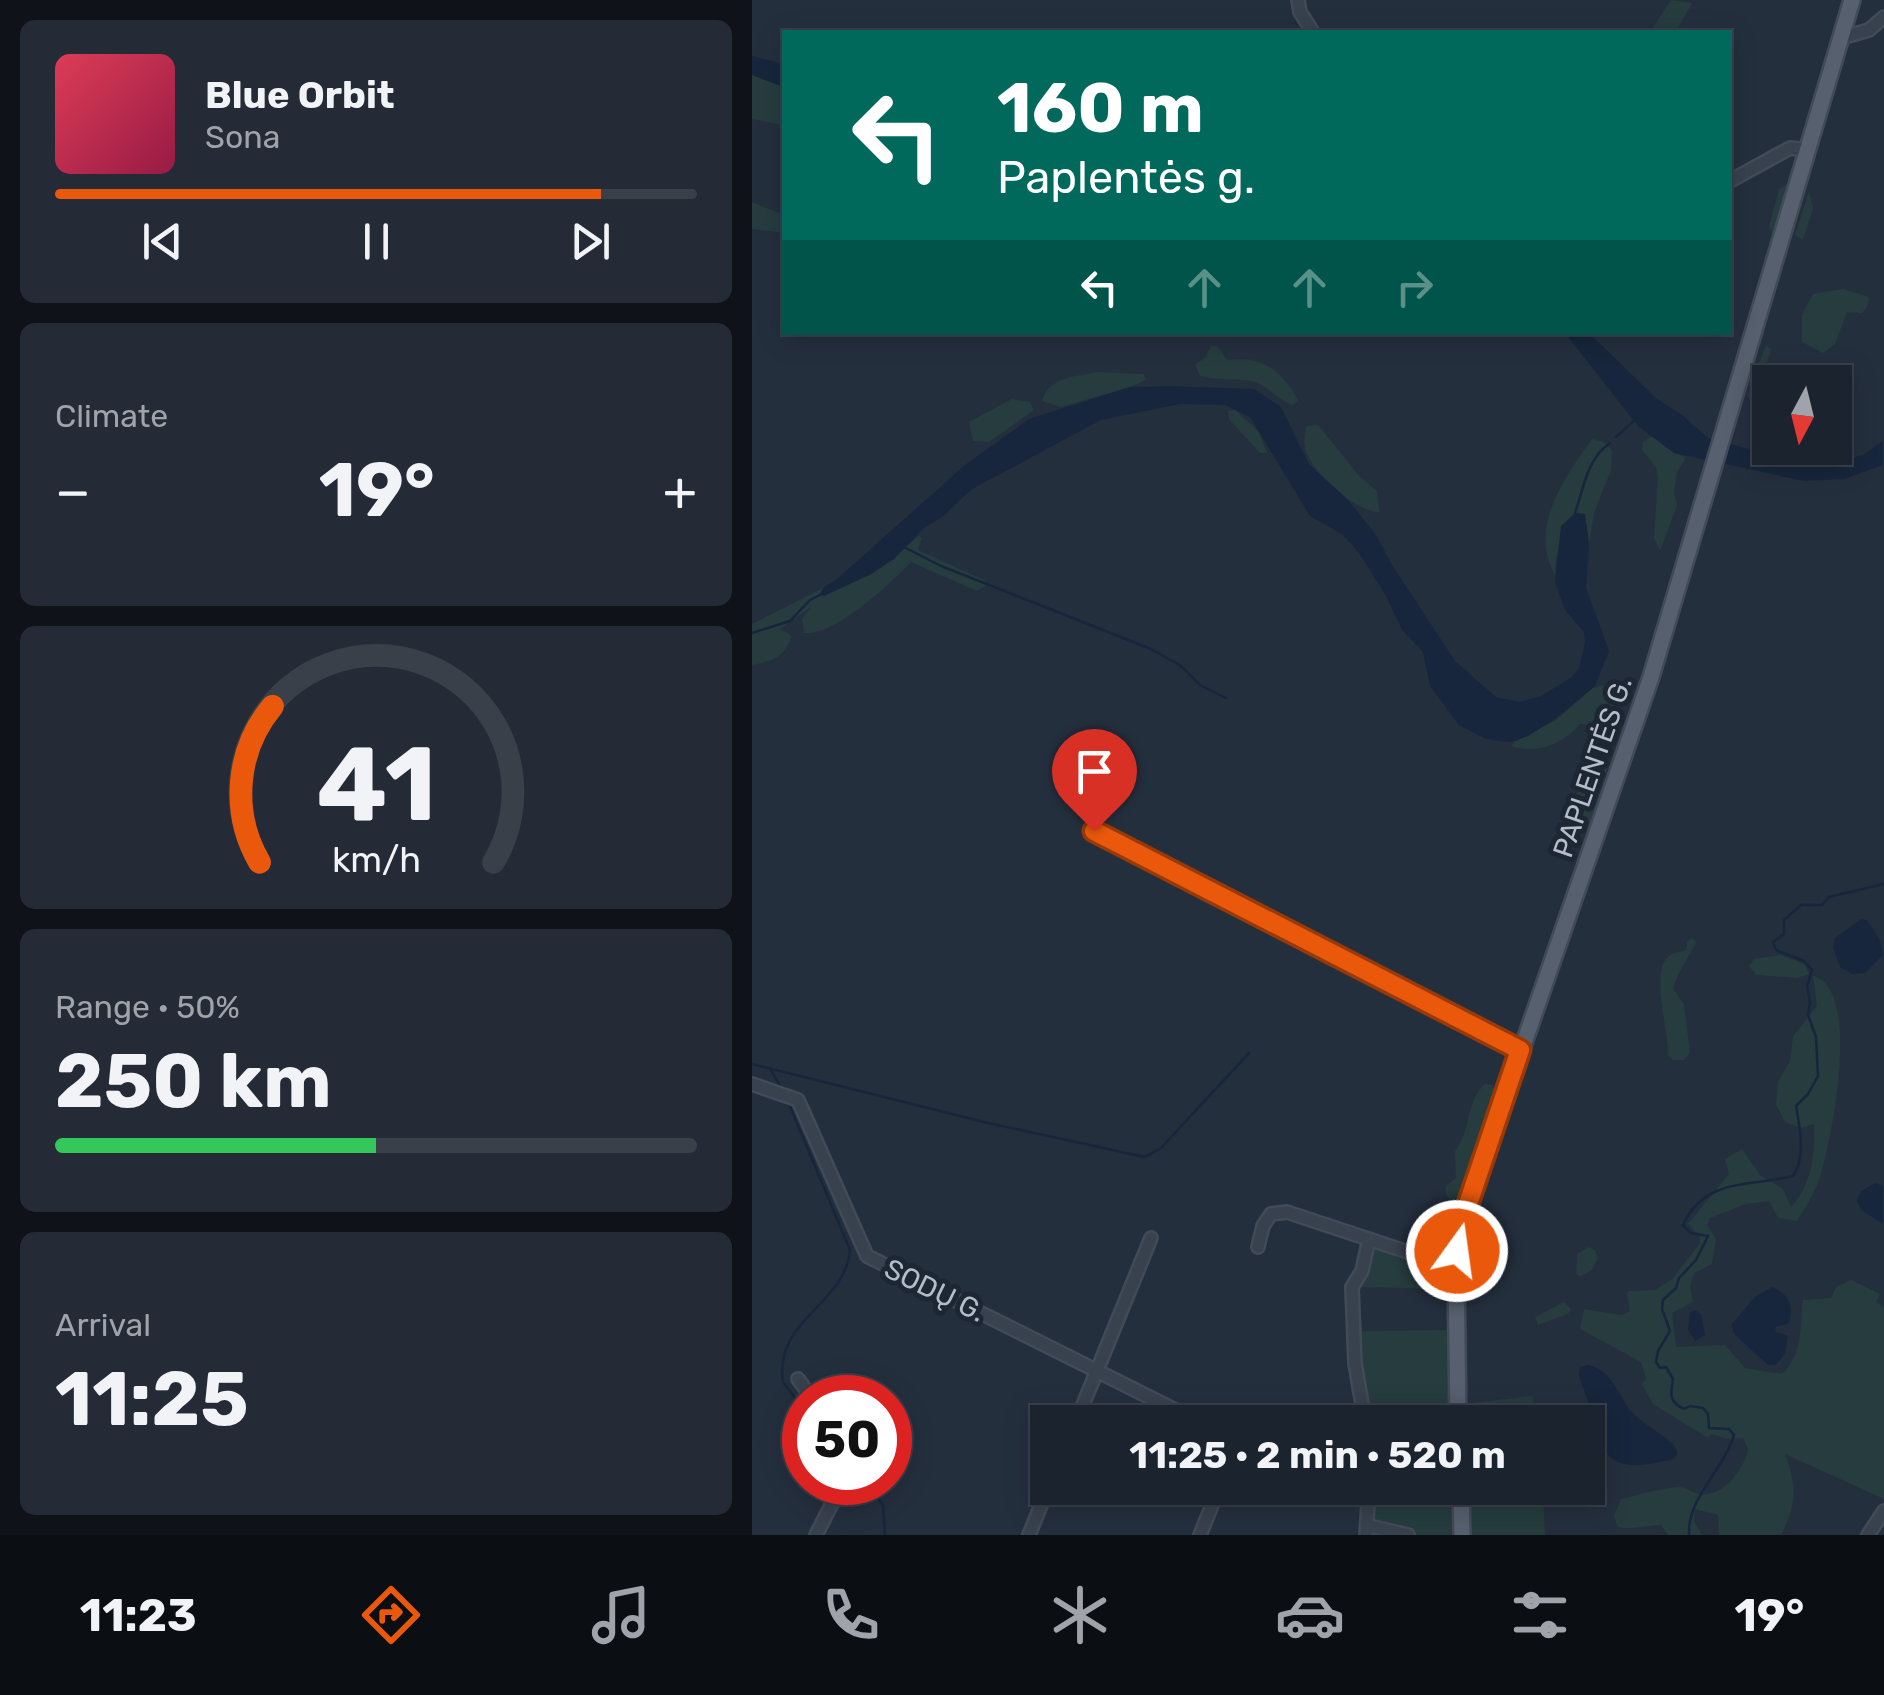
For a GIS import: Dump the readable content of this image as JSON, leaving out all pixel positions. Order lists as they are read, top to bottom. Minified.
{"streets":{"main road":["PAPLENTĖS G."],"street":["SODŲ G."]},"north":"bottom","page":{"turn":["160 m","Paplentės g."],"song":["Blue Orbit","Sona"],"tile":["Climate",["Range · 50%","250 km"],["Arrival","11:25"]],"heat":["−","19°","+"],"limit":"50","trip":"11:25 · 2 min · 520 m","tabs":["11:23","19°"],"gauge":["41","km/h"]}}
